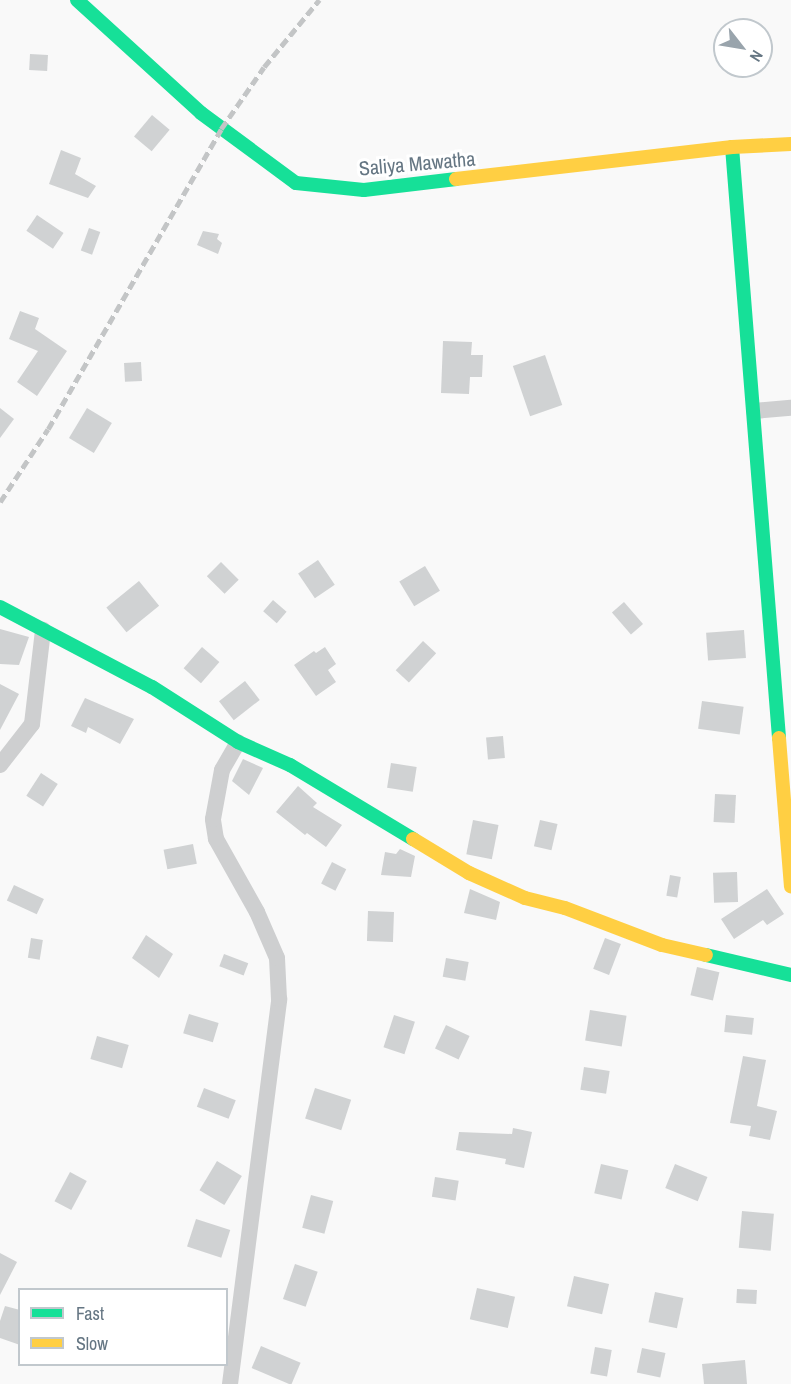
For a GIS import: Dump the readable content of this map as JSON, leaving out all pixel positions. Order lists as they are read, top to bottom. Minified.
{"streets":{"street":["Saliya Mawatha"]},"legend":["Fast","Slow"],"north":"bottom right"}
